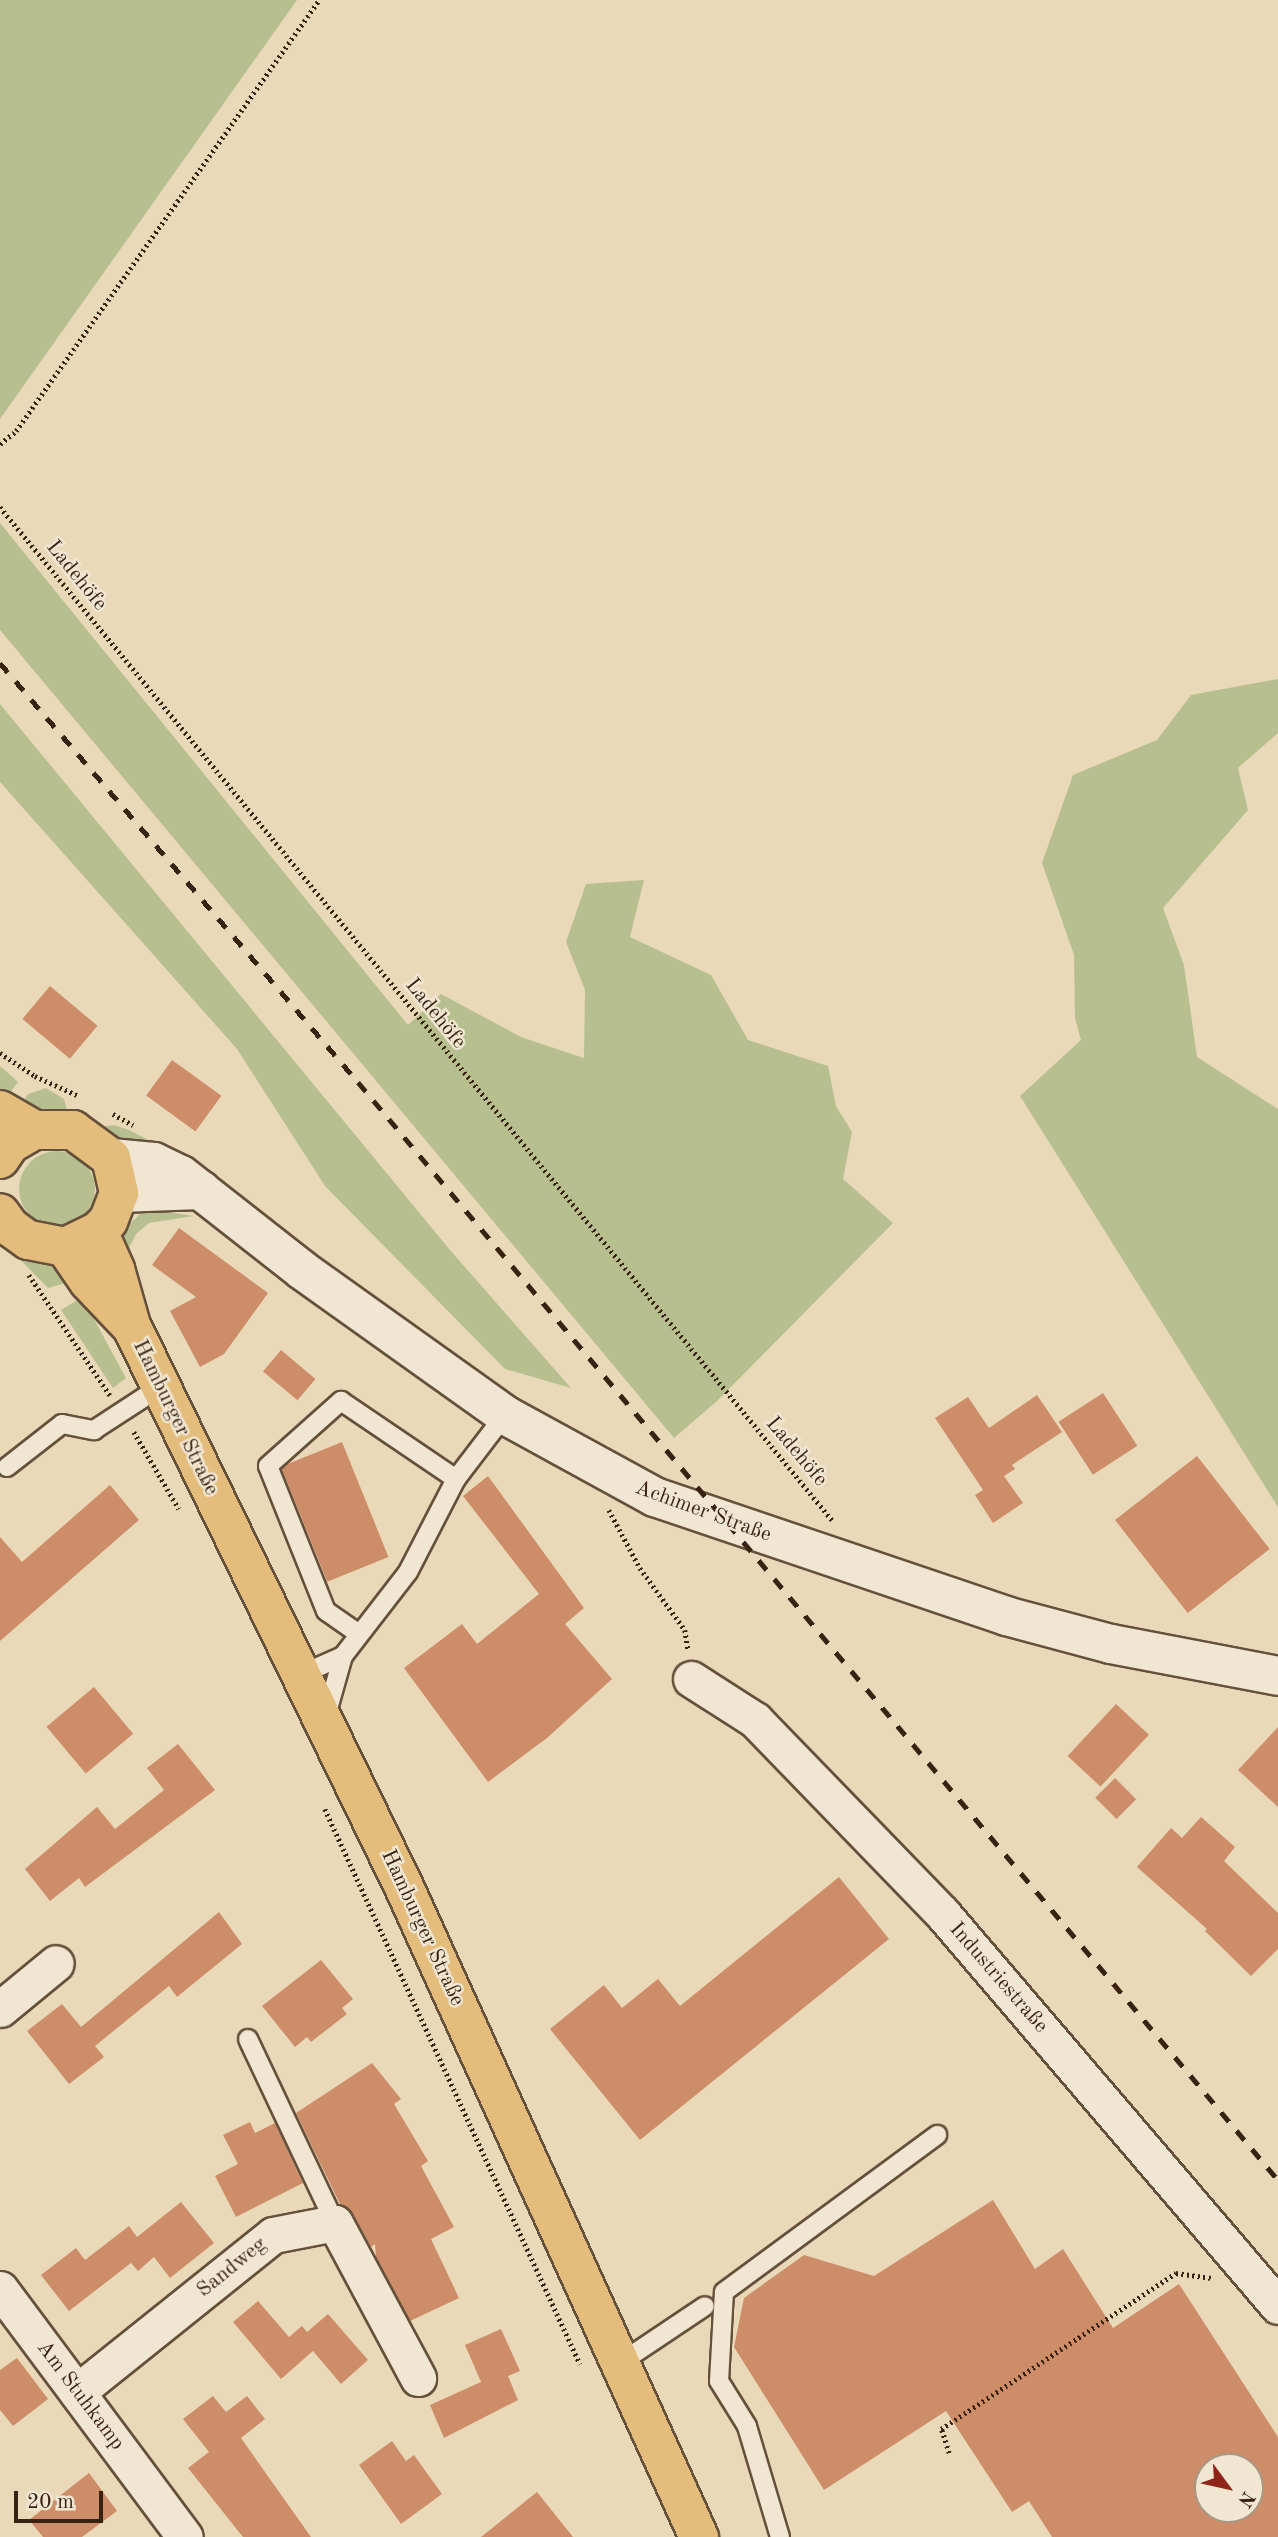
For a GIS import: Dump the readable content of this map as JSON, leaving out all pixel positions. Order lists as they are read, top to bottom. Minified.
{"streets":{"main road":["Hamburger Straße","Achimer Straße"],"street":["Industriestraße","Sandweg","Am Stuhkamp"],"path":["Ladehöfe"]},"crossings":[["Sandweg","Am Stuhkamp"]],"scale_bar":"20 m","north":"bottom right"}
